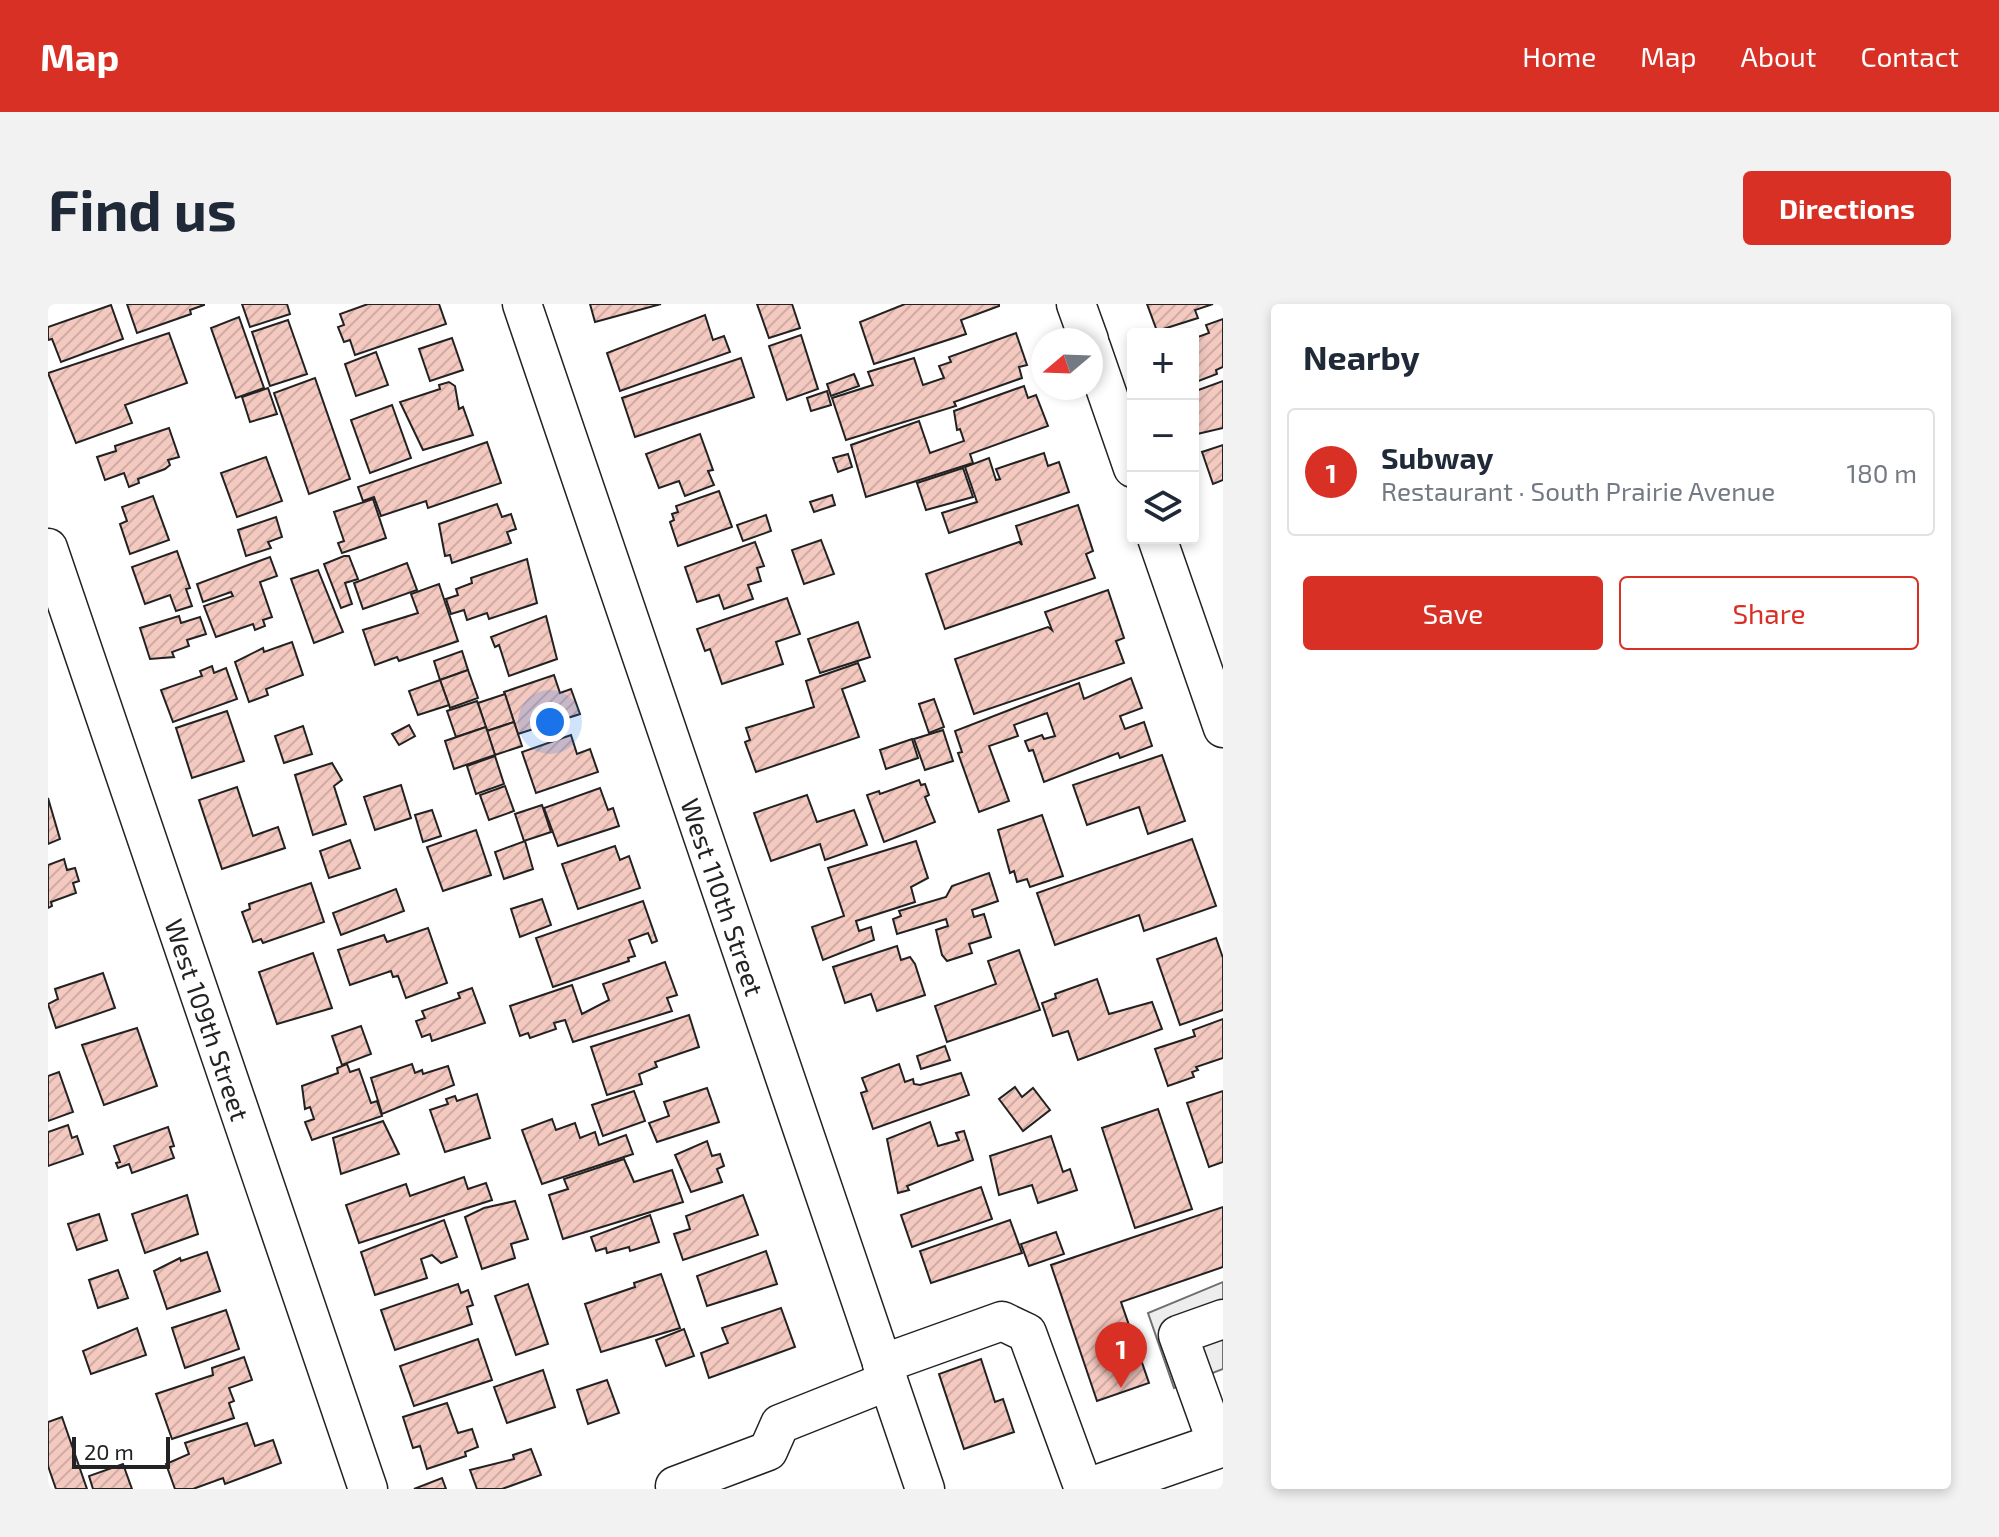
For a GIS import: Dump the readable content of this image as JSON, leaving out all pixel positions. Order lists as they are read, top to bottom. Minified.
{"streets":{"street":["West 110th Street","West 109th Street"]},"scale_bar":"20 m","north":"left","page":{"header":"Map","nav":["Home","Map","About","Contact"],"buttons":["Directions",["Save","Share"]],"title":"Find us","heading":"Nearby","map_buttons":["+","−"],"list":[{"mark":"1","name":"Subway","note":"Restaurant · South Prairie Avenue","value":"180 m"}],"pins":"1","scale":"20 m"}}
